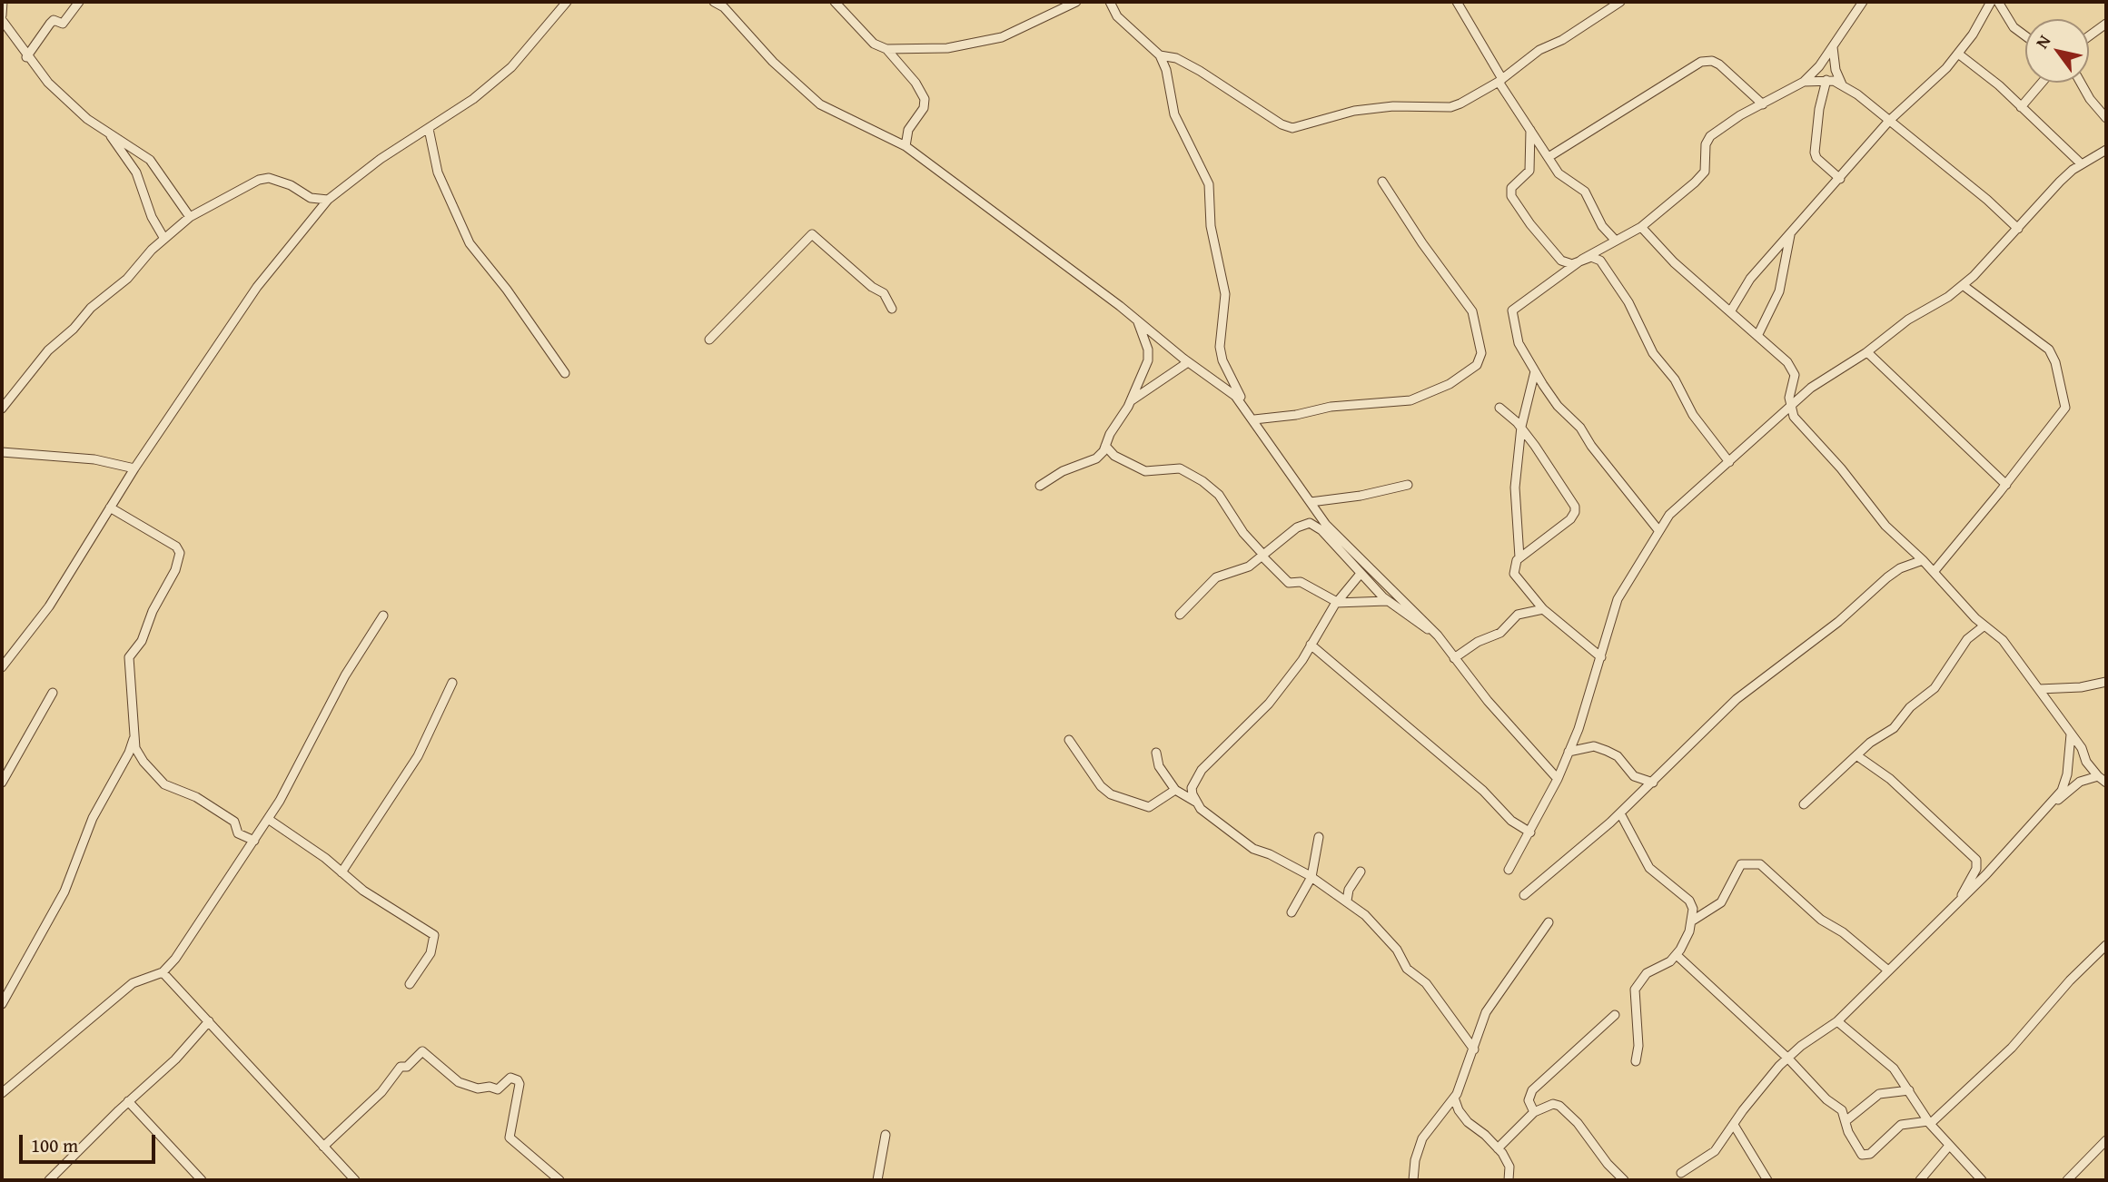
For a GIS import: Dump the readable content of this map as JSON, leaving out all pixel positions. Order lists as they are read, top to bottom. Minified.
{"scale_bar":"100 m","north":"top left"}
